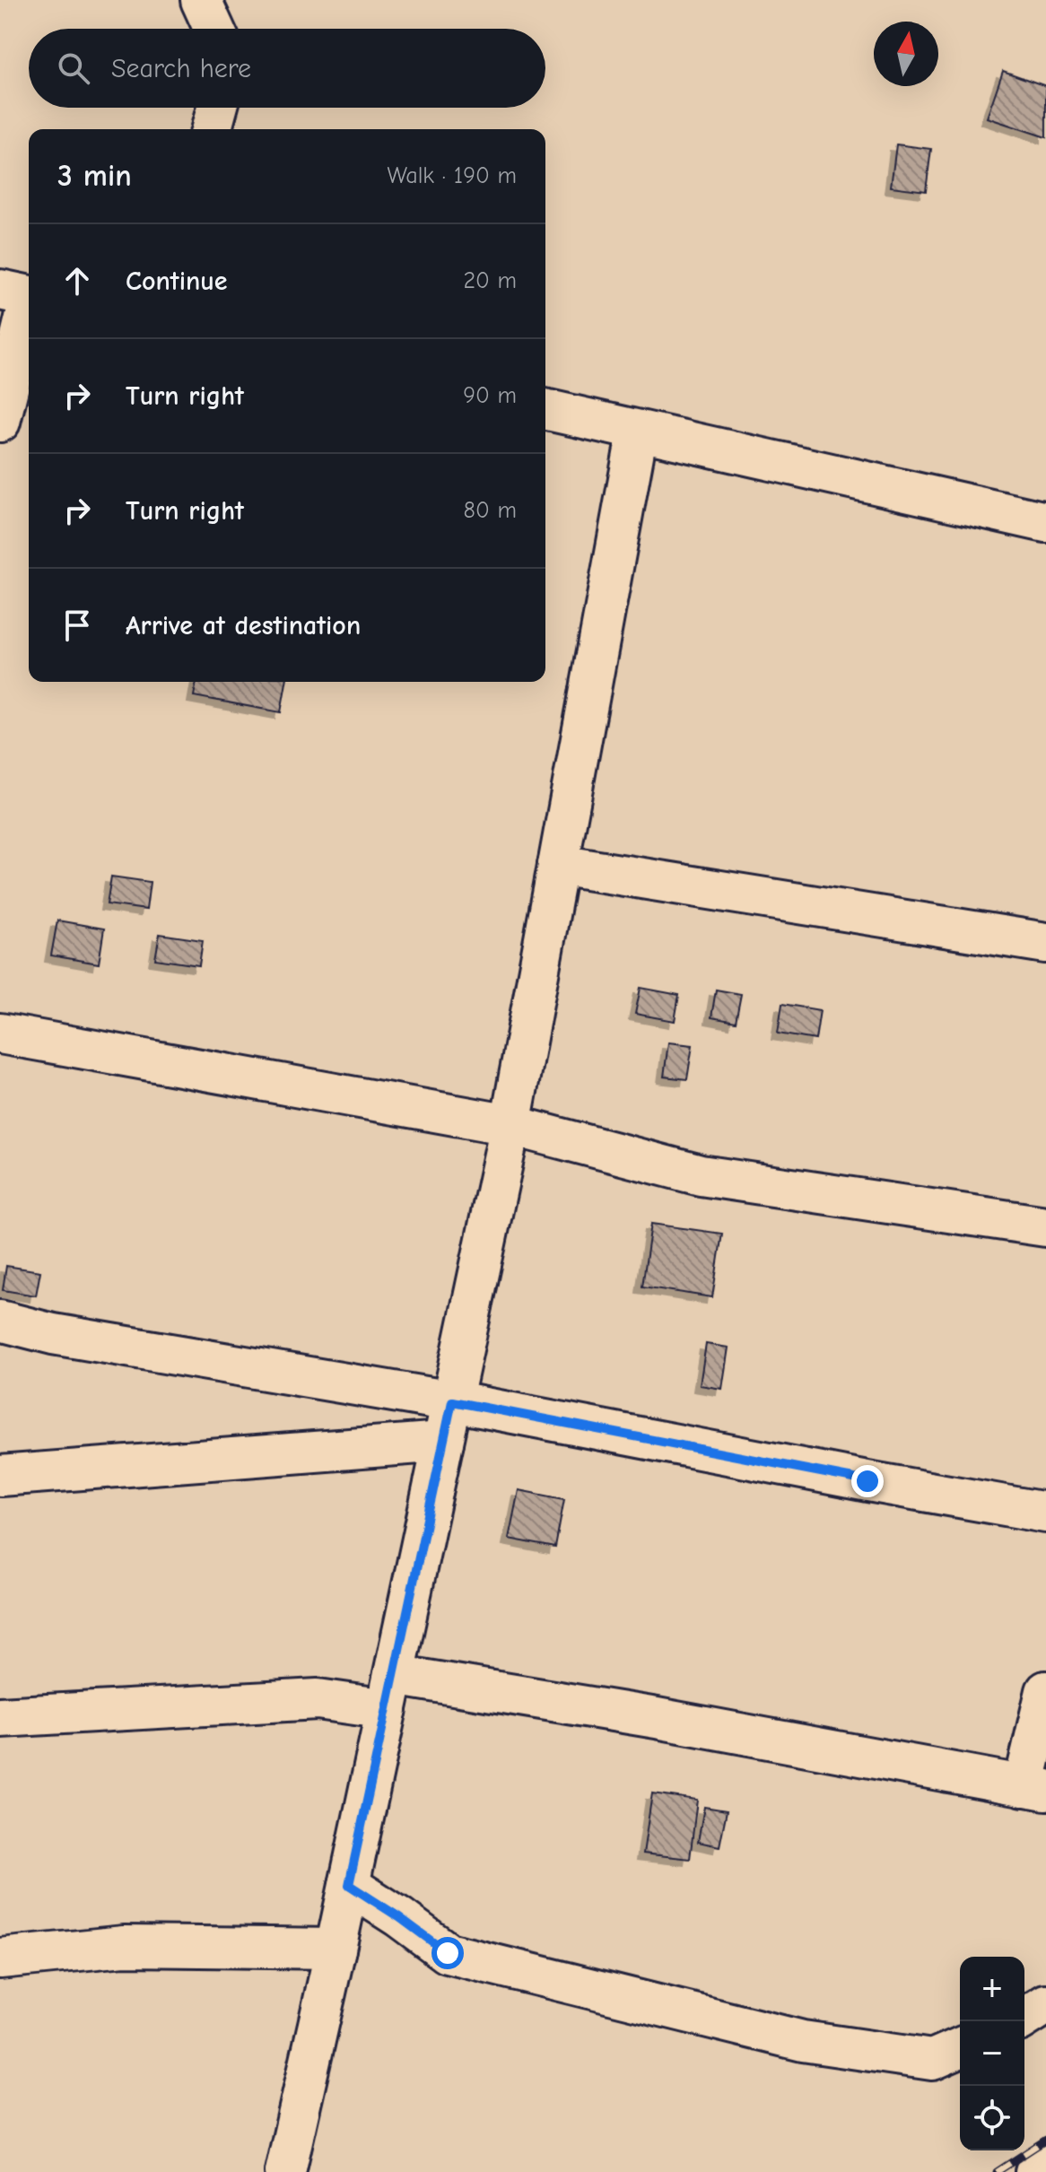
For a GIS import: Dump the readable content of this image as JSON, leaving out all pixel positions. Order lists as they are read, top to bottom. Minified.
{"north":"top","page":{"search":"Search here","heading":["3 min","Walk · 190 m"],"list":[["Continue","20 m"],["Turn right","90 m"],["Turn right","80 m"],"Arrive at destination"],"map_buttons":["+","−"]}}
